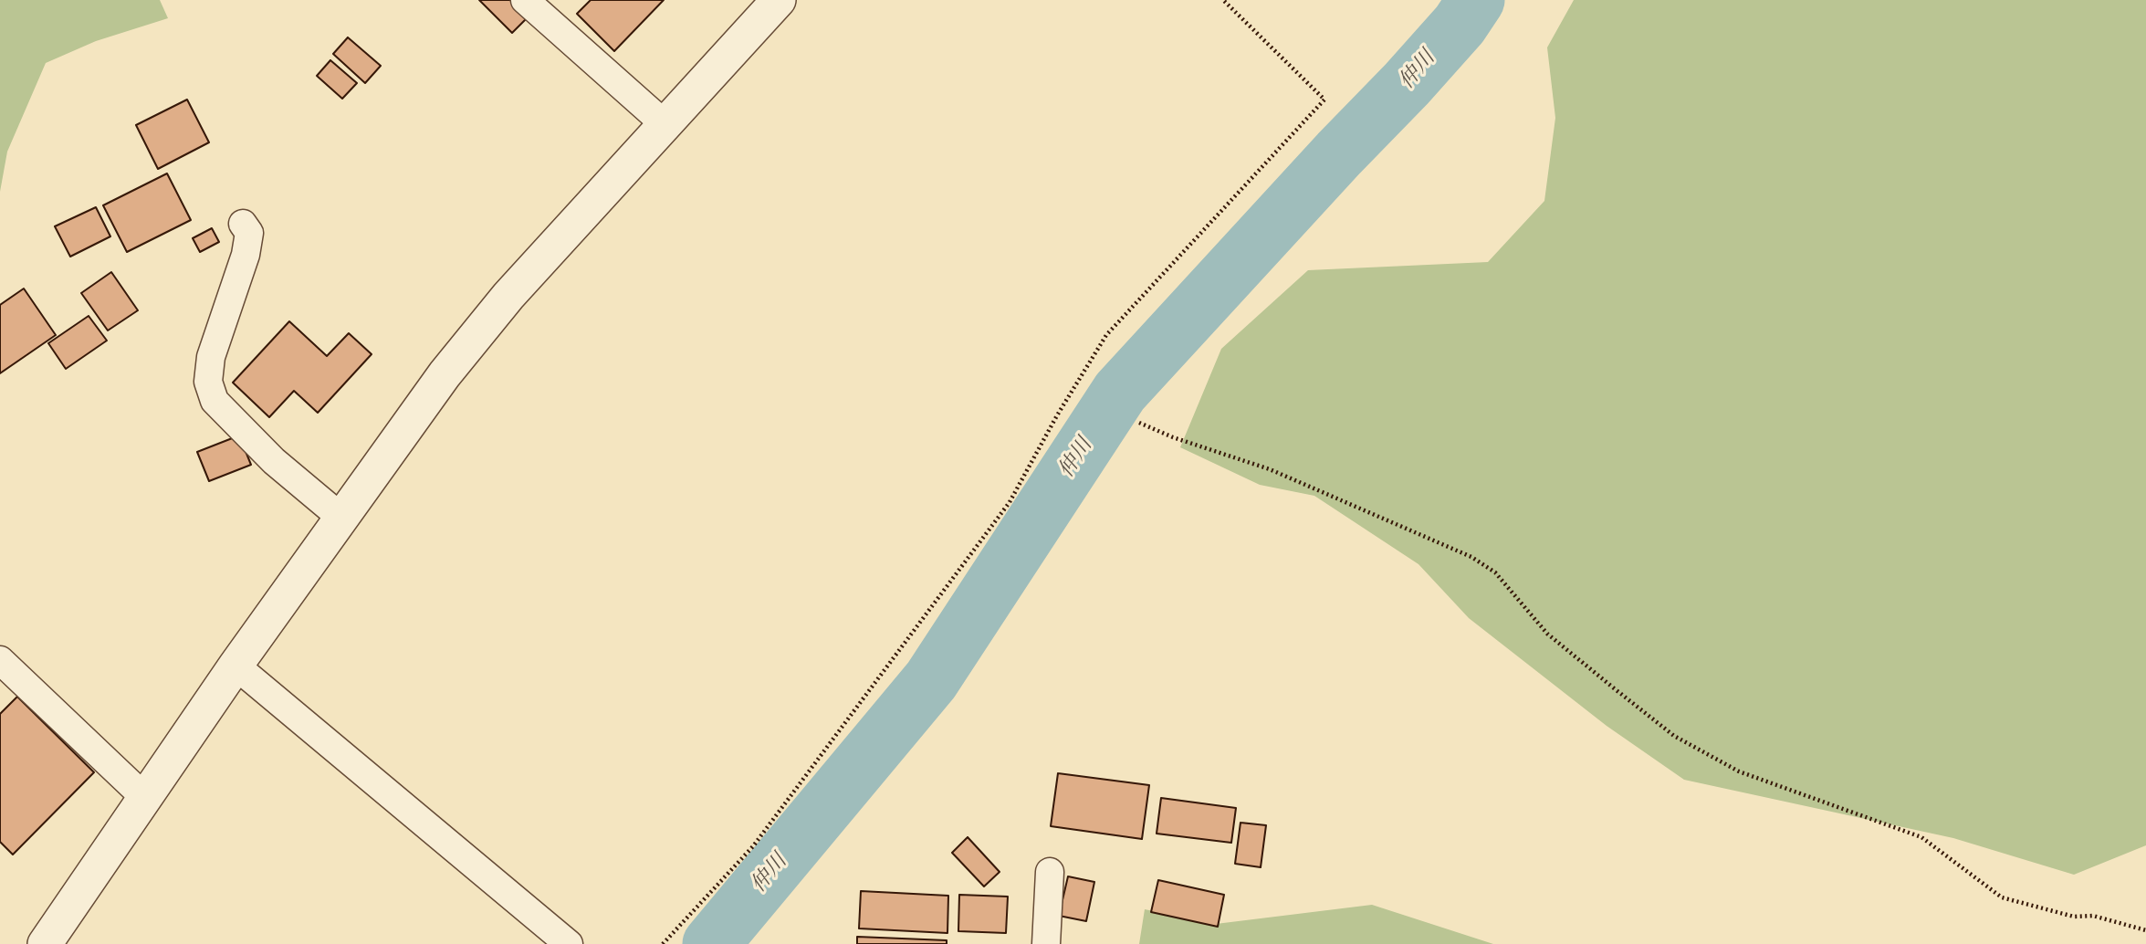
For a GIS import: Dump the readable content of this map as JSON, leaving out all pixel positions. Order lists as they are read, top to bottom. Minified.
{"water":["仲川"]}
